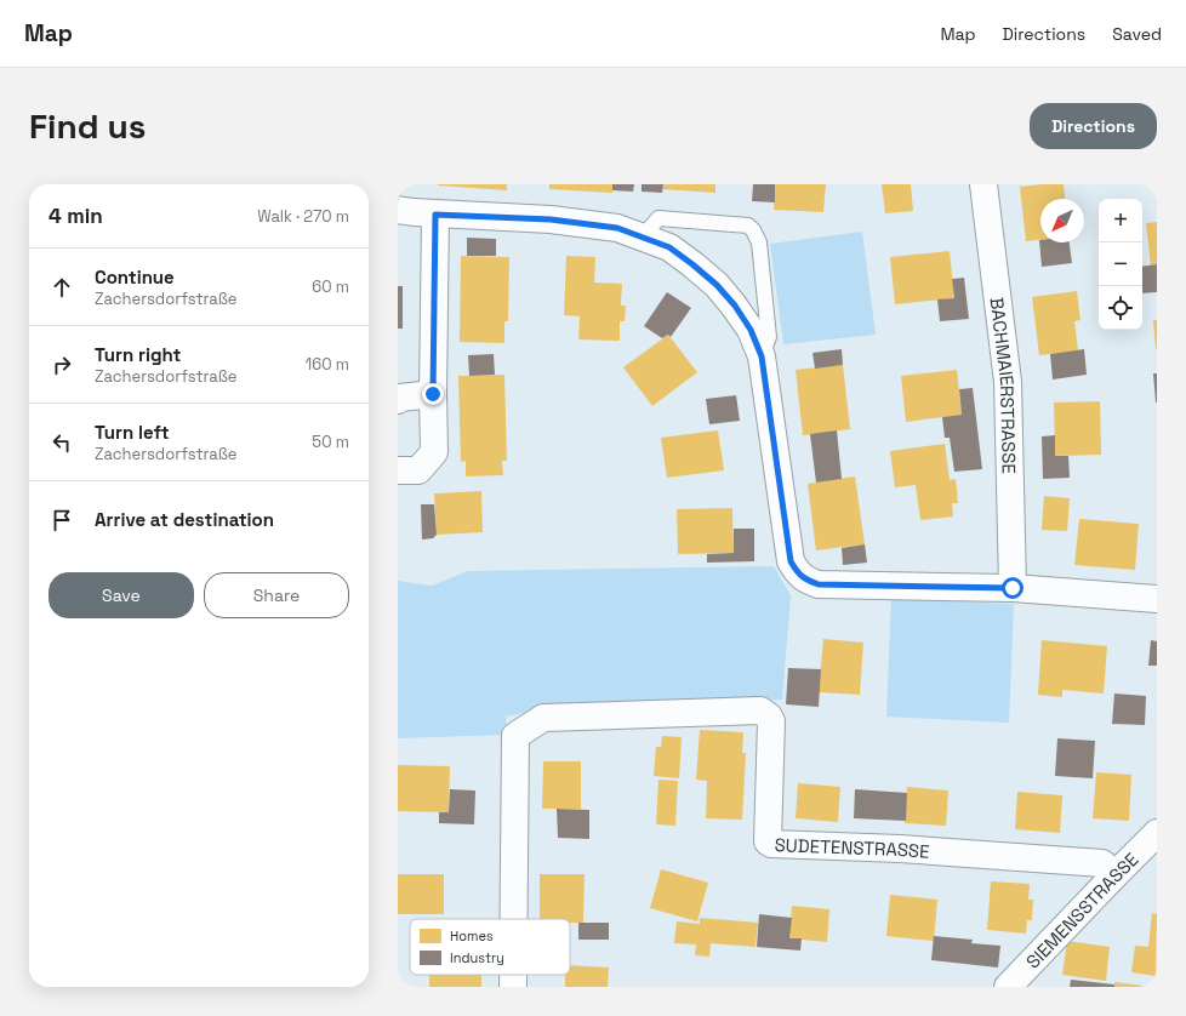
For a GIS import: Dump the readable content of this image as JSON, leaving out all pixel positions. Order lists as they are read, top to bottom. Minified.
{"streets":{"street":["BACHMAIERSTRASSE","SUDETENSTRASSE","SIEMENSSTRASSE"]},"crossings":[["SUDETENSTRASSE","SIEMENSSTRASSE"]],"legend":["Homes","Industry"],"north":"bottom left","page":{"header":"Map","nav":["Map","Directions","Saved"],"buttons":["Directions",["Save","Share"]],"title":"Find us","heading":["4 min","Walk · 270 m"],"map_buttons":["+","−"],"list":[["Continue","Zachersdorfstraße","60 m"],["Turn right","Zachersdorfstraße","160 m"],["Turn left","Zachersdorfstraße","50 m"],"Arrive at destination"]}}
